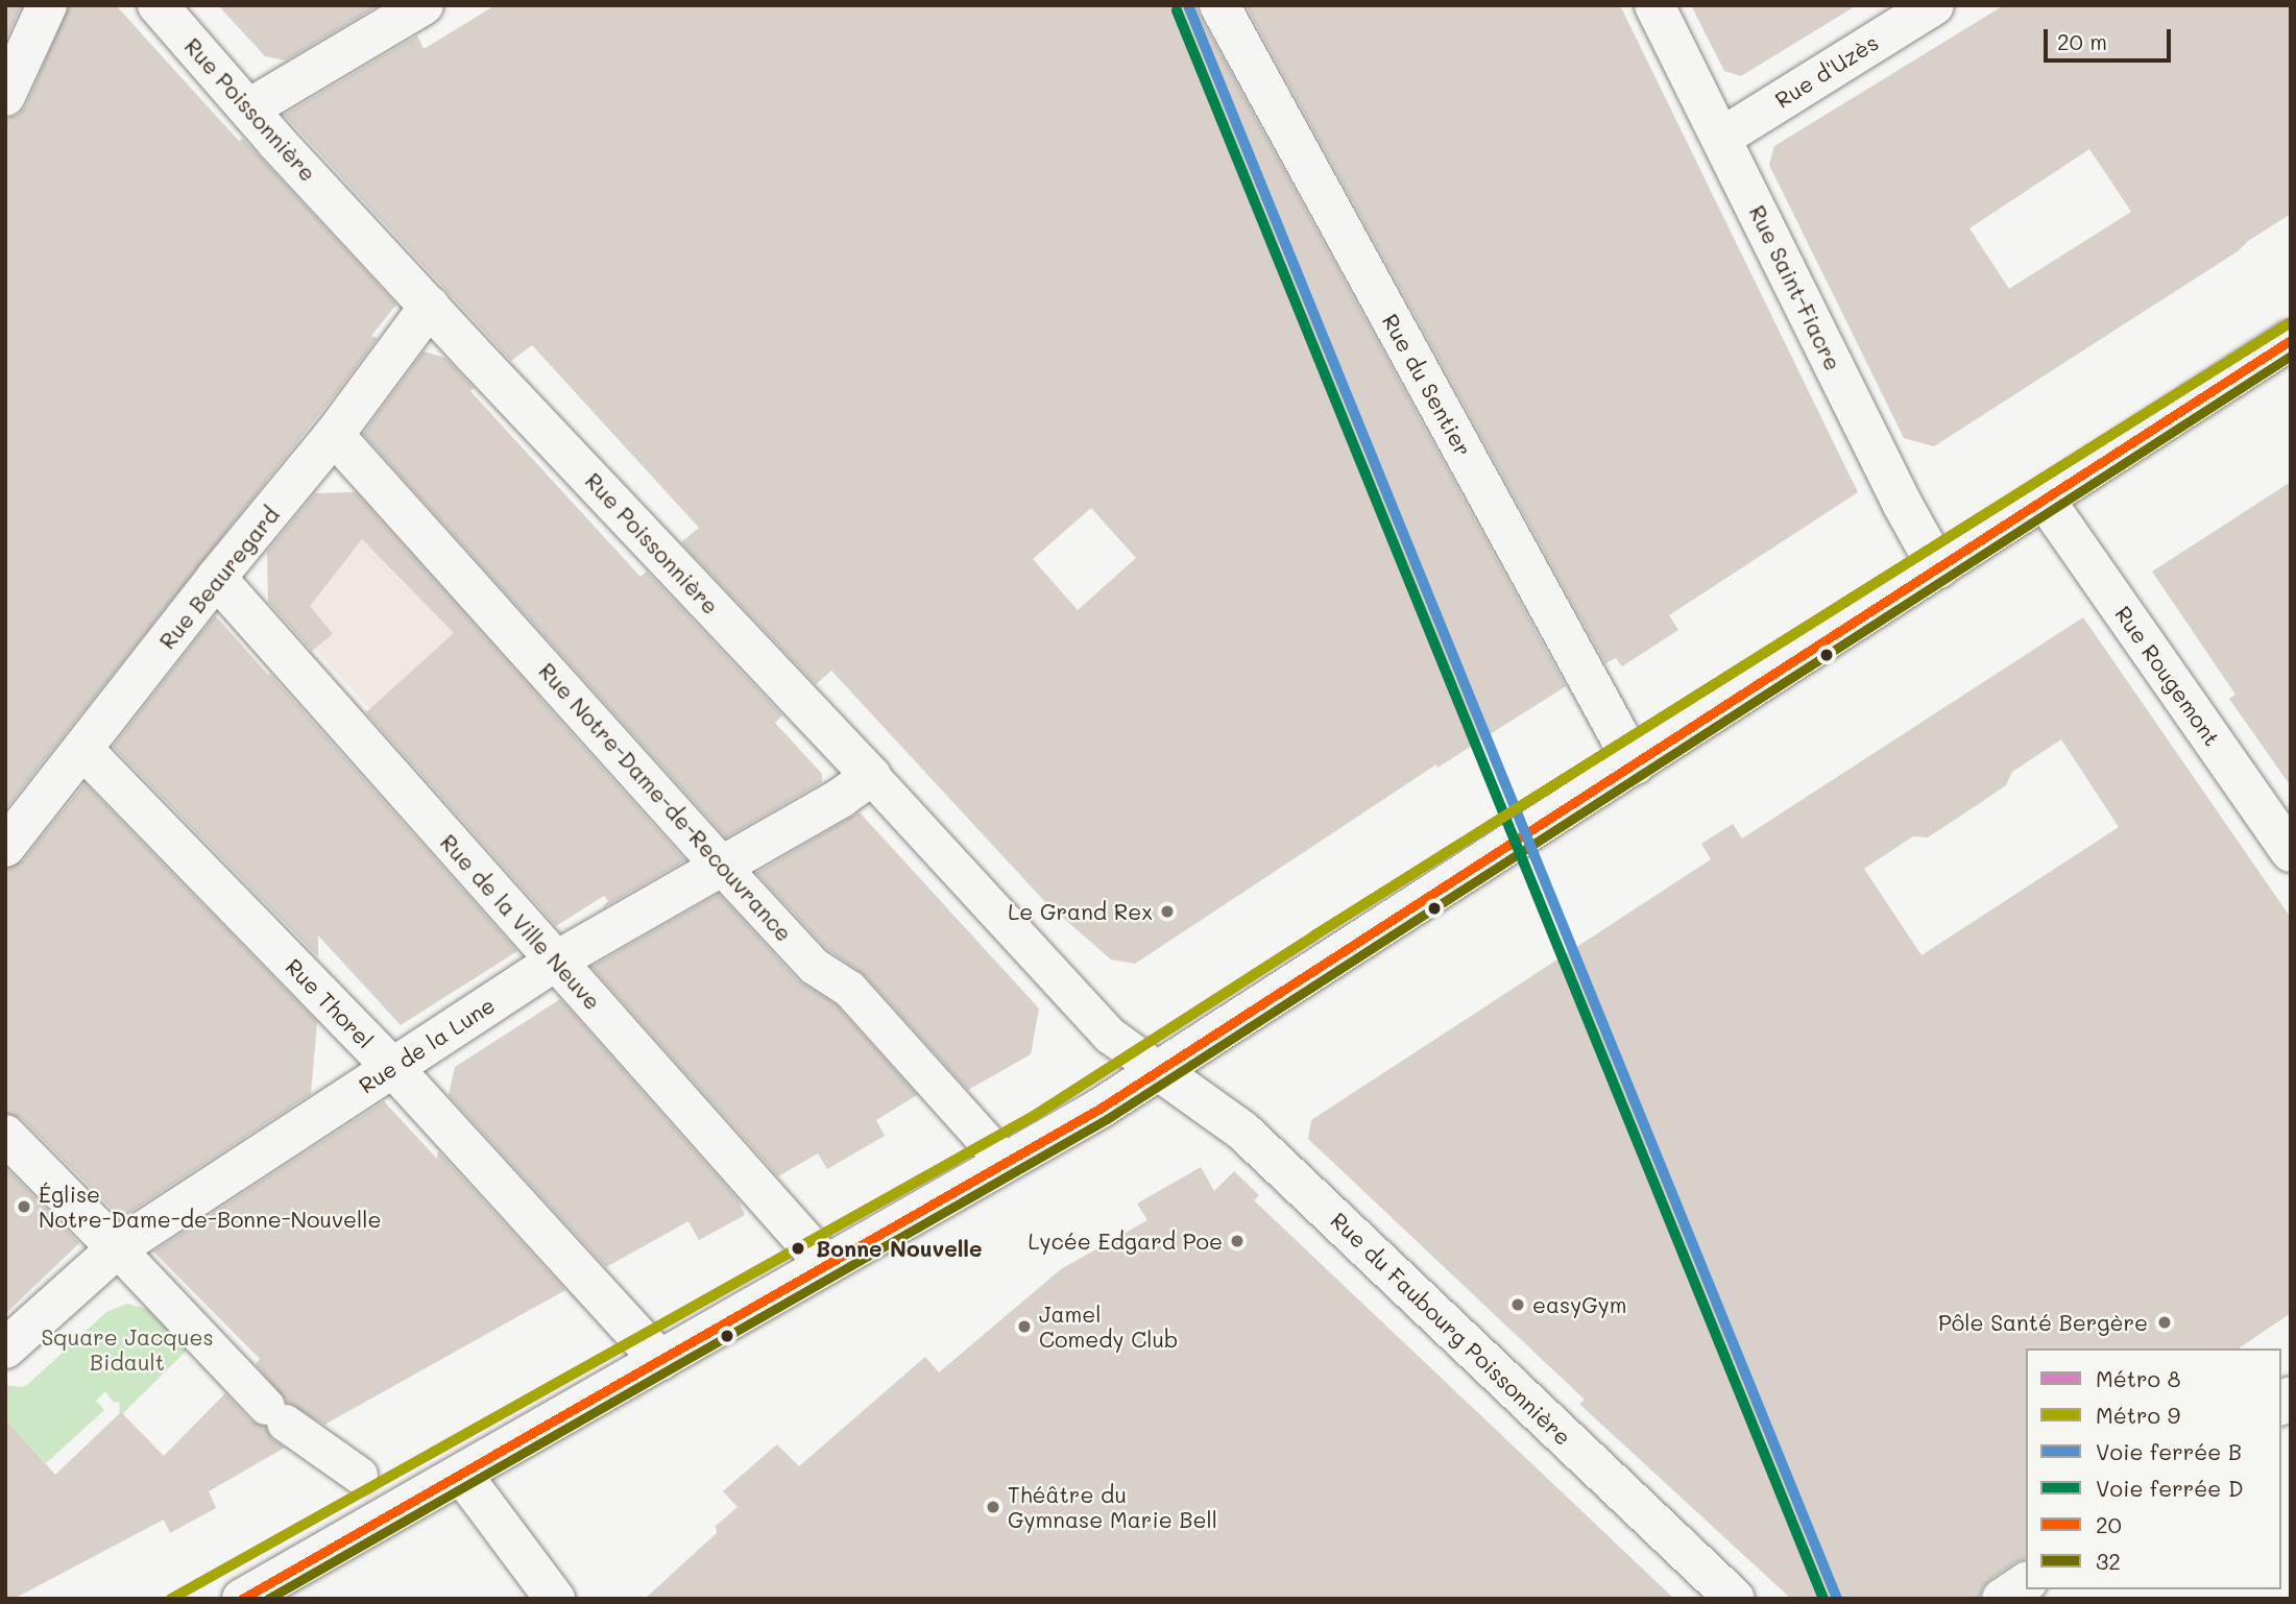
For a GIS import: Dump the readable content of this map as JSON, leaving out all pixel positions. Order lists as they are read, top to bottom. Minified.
{"streets":{"street":["Rue d'Uzès","Rue Poissonnière","Rue Saint-Fiacre","Rue du Sentier","Rue Beauregard","Rue Rougemont","Rue Notre-Dame-de-Recouvrance","Rue de la Ville Neuve","Rue Thorel","Rue de la Lune","Rue du Faubourg Poissonnière"]},"crossings":[["Rue d'Uzès","Rue Saint-Fiacre"],["Rue Poissonnière","Rue Beauregard"],["Rue Poissonnière","Rue de la Lune"],["Rue Poissonnière","Rue du Faubourg Poissonnière"],["Rue Beauregard","Rue Notre-Dame-de-Recouvrance"],["Rue Beauregard","Rue de la Ville Neuve"],["Rue Beauregard","Rue Thorel"],["Rue Notre-Dame-de-Recouvrance","Rue de la Lune"],["Rue de la Ville Neuve","Rue de la Lune"],["Rue Thorel","Rue de la Lune"]],"parks":["Square Jacques Bidault"],"places":["Le Grand Rex","Église Notre-Dame-de-Bonne-Nouvelle","Lycée Edgard Poe","Bonne Nouvelle","easyGym","Pôle Santé Bergère","Jamel Comedy Club","Théâtre du Gymnase Marie Bell"],"lines":["rail line B","rail line D","metro line 8","metro line 9","transit line 20","transit line 32"],"legend":["Métro 8","Métro 9","Voie ferrée B","Voie ferrée D","20","32"],"scale_bar":"20 m"}
